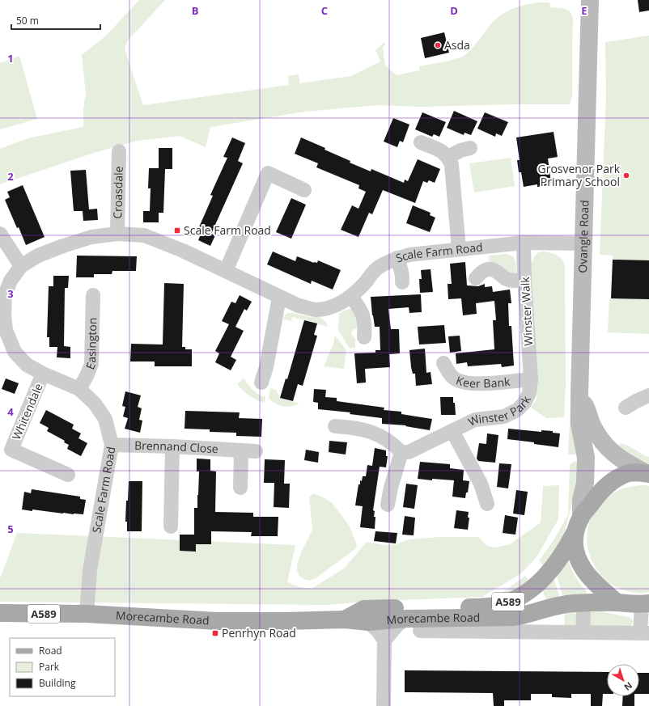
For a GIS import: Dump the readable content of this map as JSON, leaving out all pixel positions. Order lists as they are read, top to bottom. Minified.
{"streets":{"main road":["Ovangle Road","A589","Morecambe Road"],"street":["Croasdale","Scale Farm Road","Winster Walk","Easington","Keer Bank","Winster Park","Whitendale","Brennand Close"]},"crossings":[["Croasdale","Scale Farm Road"],["Ovangle Road","Scale Farm Road"],["Ovangle Road","Morecambe Road"],["Scale Farm Road","Winster Walk"],["Scale Farm Road","Easington"],["Scale Farm Road","Whitendale"],["Scale Farm Road","Brennand Close"],["Scale Farm Road","Morecambe Road"],["Winster Walk","Keer Bank"],["Winster Walk","Winster Park"],["Keer Bank","Winster Park"]],"places":{"other":["Asda","Grosvenor Park Primary School"],"transit":["Scale Farm Road","Penrhyn Road"]},"legend":["Road","Park","Building"],"scale_bar":"50 m","north":"bottom right","grid":{"columns":["B","C","D","E"],"rows":["1","2","3","4","5"]}}
